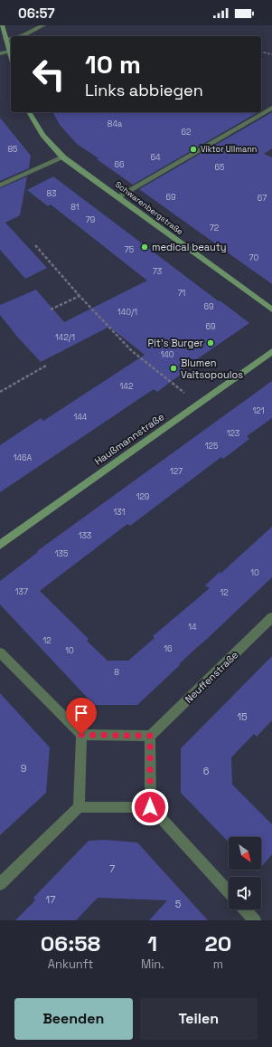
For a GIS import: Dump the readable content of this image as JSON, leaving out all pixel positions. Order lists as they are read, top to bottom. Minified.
{"streets":{"street":["Schwarenbergstraße","Haußmannstraße","Neuffenstraße"]},"places":["Viktor Ullmann","medical beauty","Pit's Burger","Blumen Vaitsopoulos"],"house_numbers":["84a","62","85","64","66","65","83","69","67","81","79","72","75","70","73","71","69","140/1","69","142/1","140","142","121","144","123","125","146A","127","129","131","133","135","10","137","12","14","12","16","10","8","15","9","6","7","17","5"],"north":"bottom right","page":{"status":"06:57","turn":["10 m","Links abbiegen"],"eta":["06:58","Ankunft","1","Min.","20","m"],"buttons":["Beenden","Teilen"]}}
